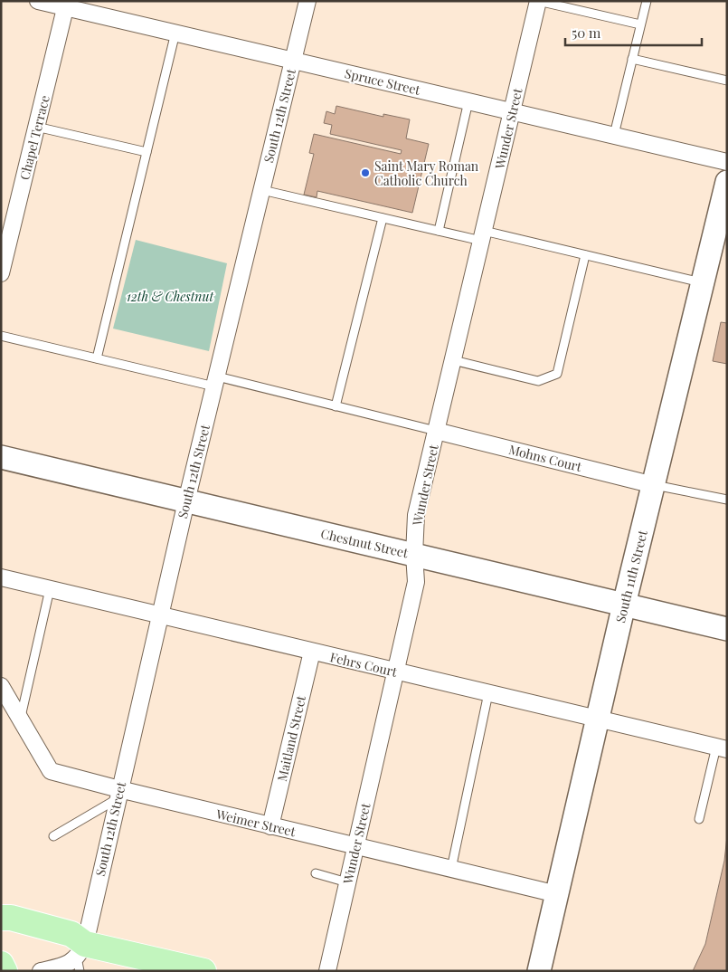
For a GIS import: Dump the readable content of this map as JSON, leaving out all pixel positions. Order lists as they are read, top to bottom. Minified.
{"streets":{"street":["Spruce Street","South 12th Street","Wunder Street","Chapel Terrace","Mohns Court","Chestnut Street","South 11th Street","Fehrs Court","Maitland Street","Weimer Street"]},"crossings":[["Spruce Street","South 12th Street"],["Spruce Street","Wunder Street"],["Spruce Street","Chapel Terrace"],["South 12th Street","Chestnut Street"],["South 12th Street","Fehrs Court"],["South 12th Street","Weimer Street"],["Wunder Street","Mohns Court"],["Wunder Street","Chestnut Street"],["Wunder Street","Fehrs Court"],["Wunder Street","Weimer Street"],["Mohns Court","South 11th Street"],["Chestnut Street","South 11th Street"],["South 11th Street","Fehrs Court"],["South 11th Street","Weimer Street"],["Fehrs Court","Maitland Street"],["Maitland Street","Weimer Street"]],"parks":["12th & Chestnut"],"places":["Saint Mary Roman Catholic Church"],"scale_bar":"50 m"}
